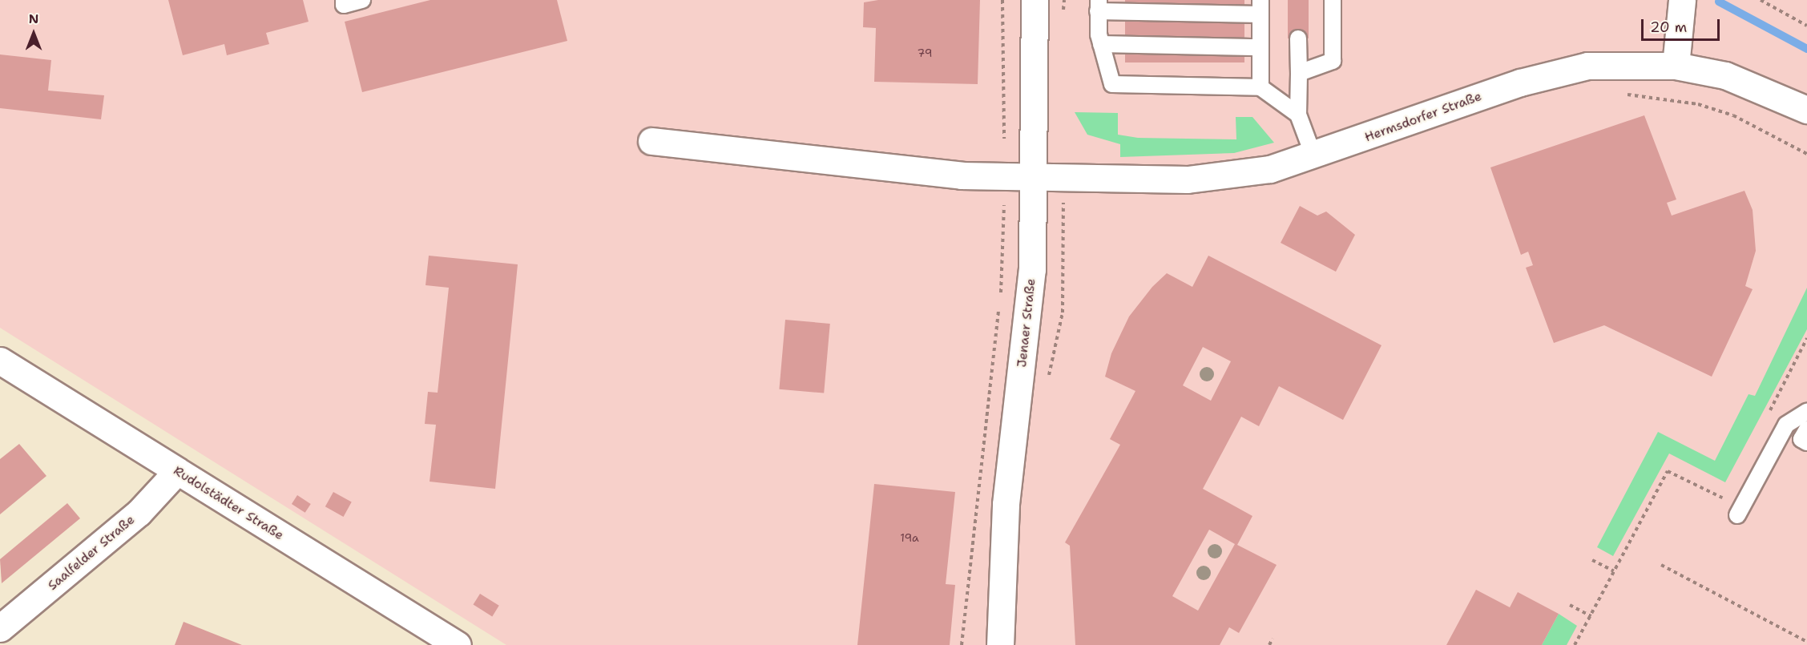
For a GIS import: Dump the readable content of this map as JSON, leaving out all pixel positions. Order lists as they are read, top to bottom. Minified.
{"streets":{"street":["Hermsdorfer Straße","Jenaer Straße","Rudolstädter Straße","Saalfelder Straße"]},"crossings":[["Hermsdorfer Straße","Jenaer Straße"],["Rudolstädter Straße","Saalfelder Straße"]],"house_numbers":["79","19a"],"scale_bar":"20 m","north":"top"}
